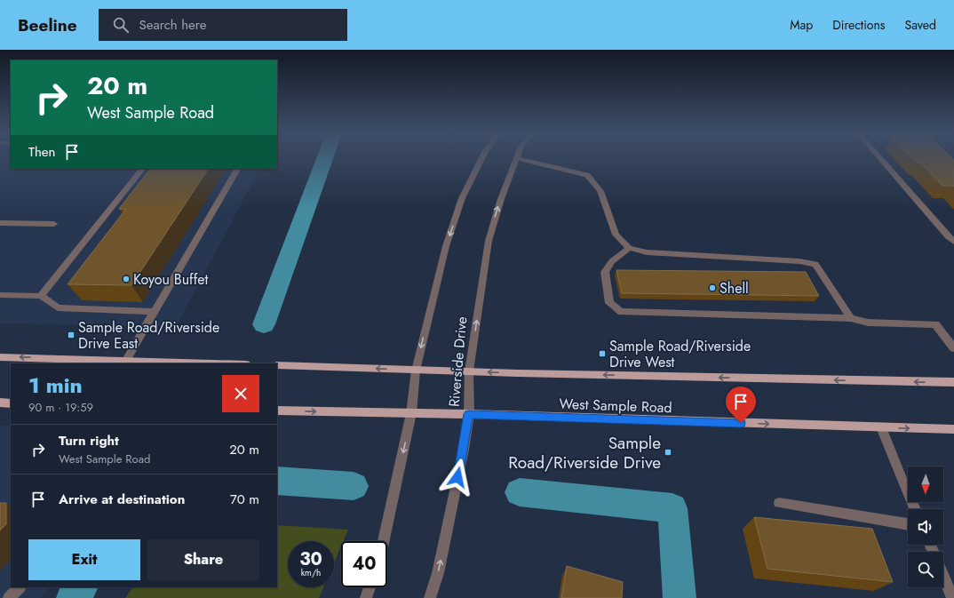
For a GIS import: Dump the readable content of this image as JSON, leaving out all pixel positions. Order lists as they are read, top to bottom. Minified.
{"streets":{"main road":["West Sample Road"],"street":["Riverside Drive"]},"crossings":[["Riverside Drive","West Sample Road"]],"places":{"other":["Koyou Buffet","Shell"],"transit":["Sample Road/Riverside Drive East","Sample Road/Riverside Drive West","Sample Road/Riverside Drive"]},"north":"bottom","page":{"header":"Beeline","search":"Search here","nav":["Map","Directions","Saved"],"turn":["20 m","West Sample Road"],"then":"Then","heading":["1 min","90 m · 19:59"],"list":[{"name":"Turn right","note":"West Sample Road","value":"20 m"},{"name":"Arrive at destination","value":"70 m"}],"buttons":["Exit","Share"],"speed":"30 km/h","limit":"40"}}
